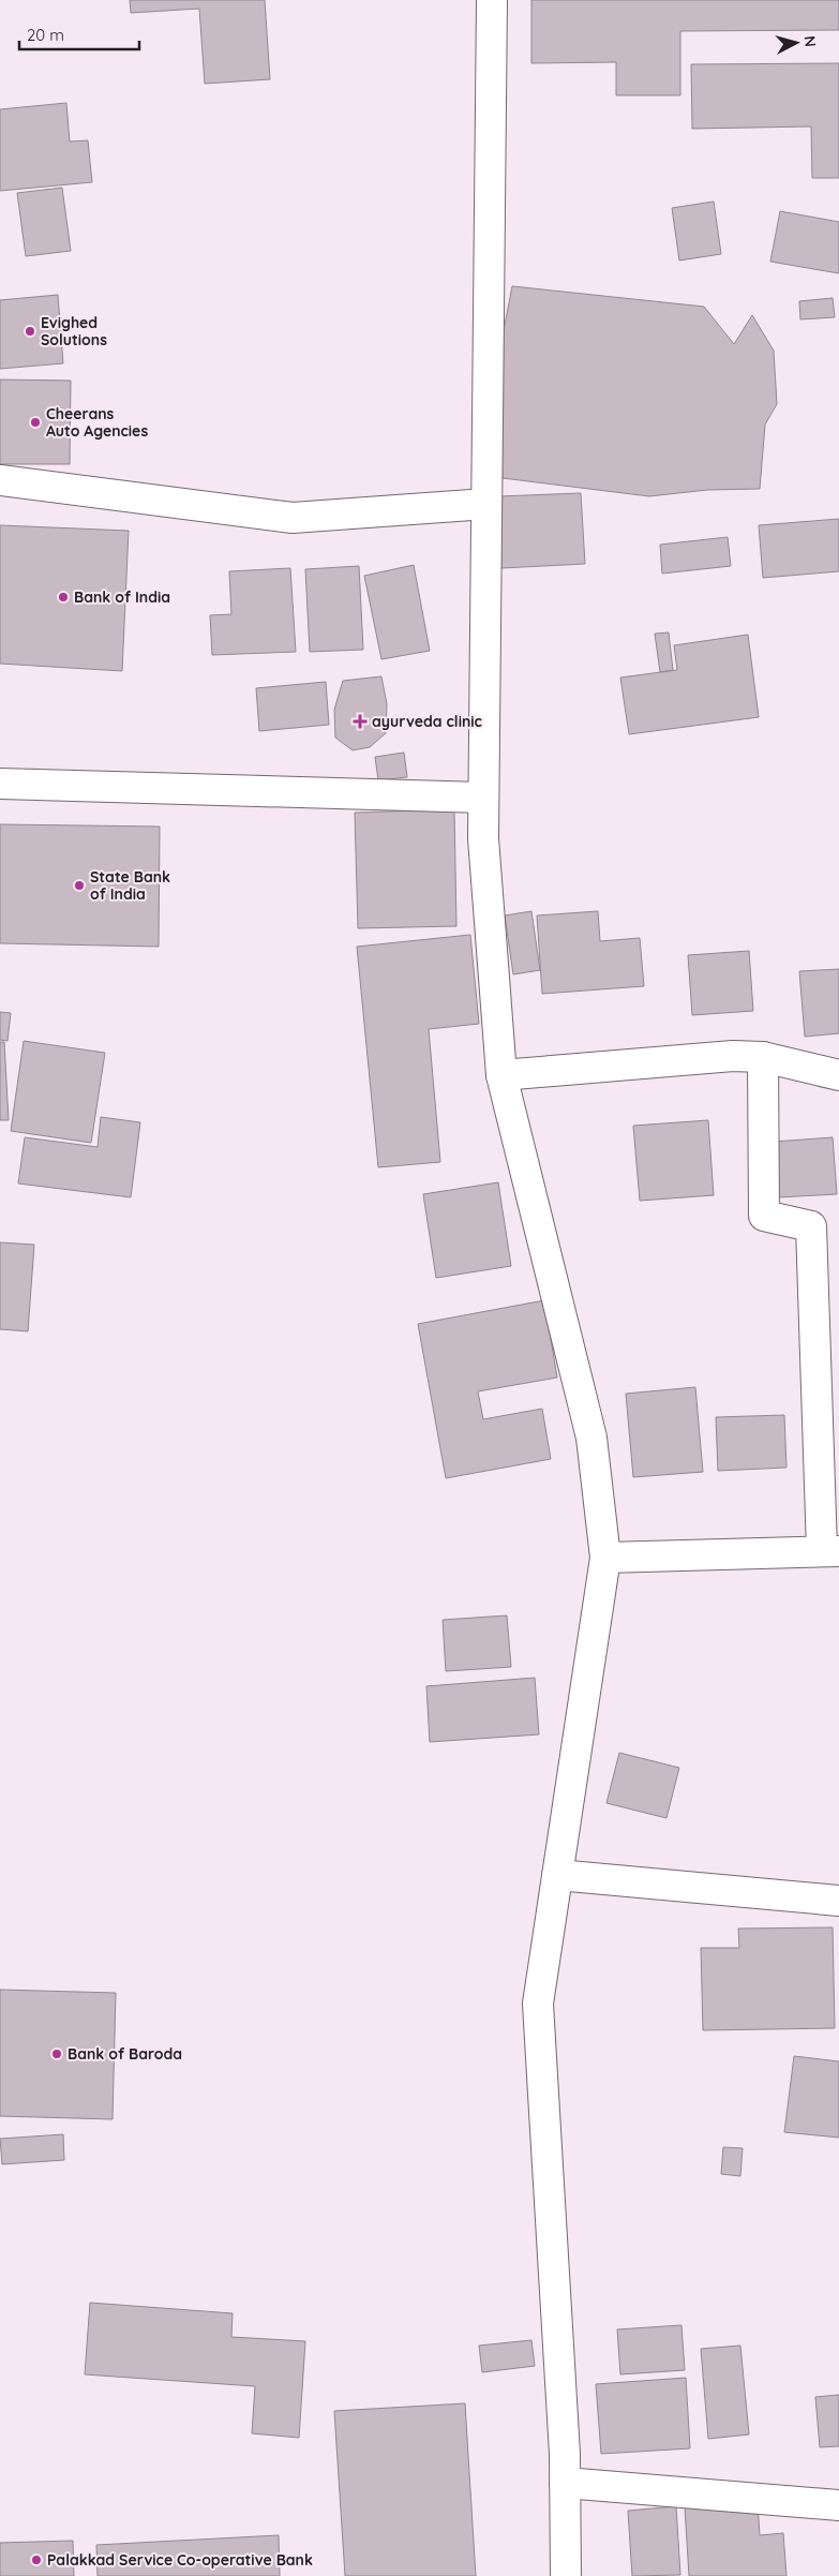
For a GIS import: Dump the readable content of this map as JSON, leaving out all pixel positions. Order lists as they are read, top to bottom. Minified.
{"places":{"other":["Evighed Solutions","Cheerans Auto Agencies","Bank of India","State Bank of India","Bank of Baroda","Palakkad Service Co-operative Bank"],"health":["ayurveda clinic"]},"scale_bar":"20 m","north":"right"}
